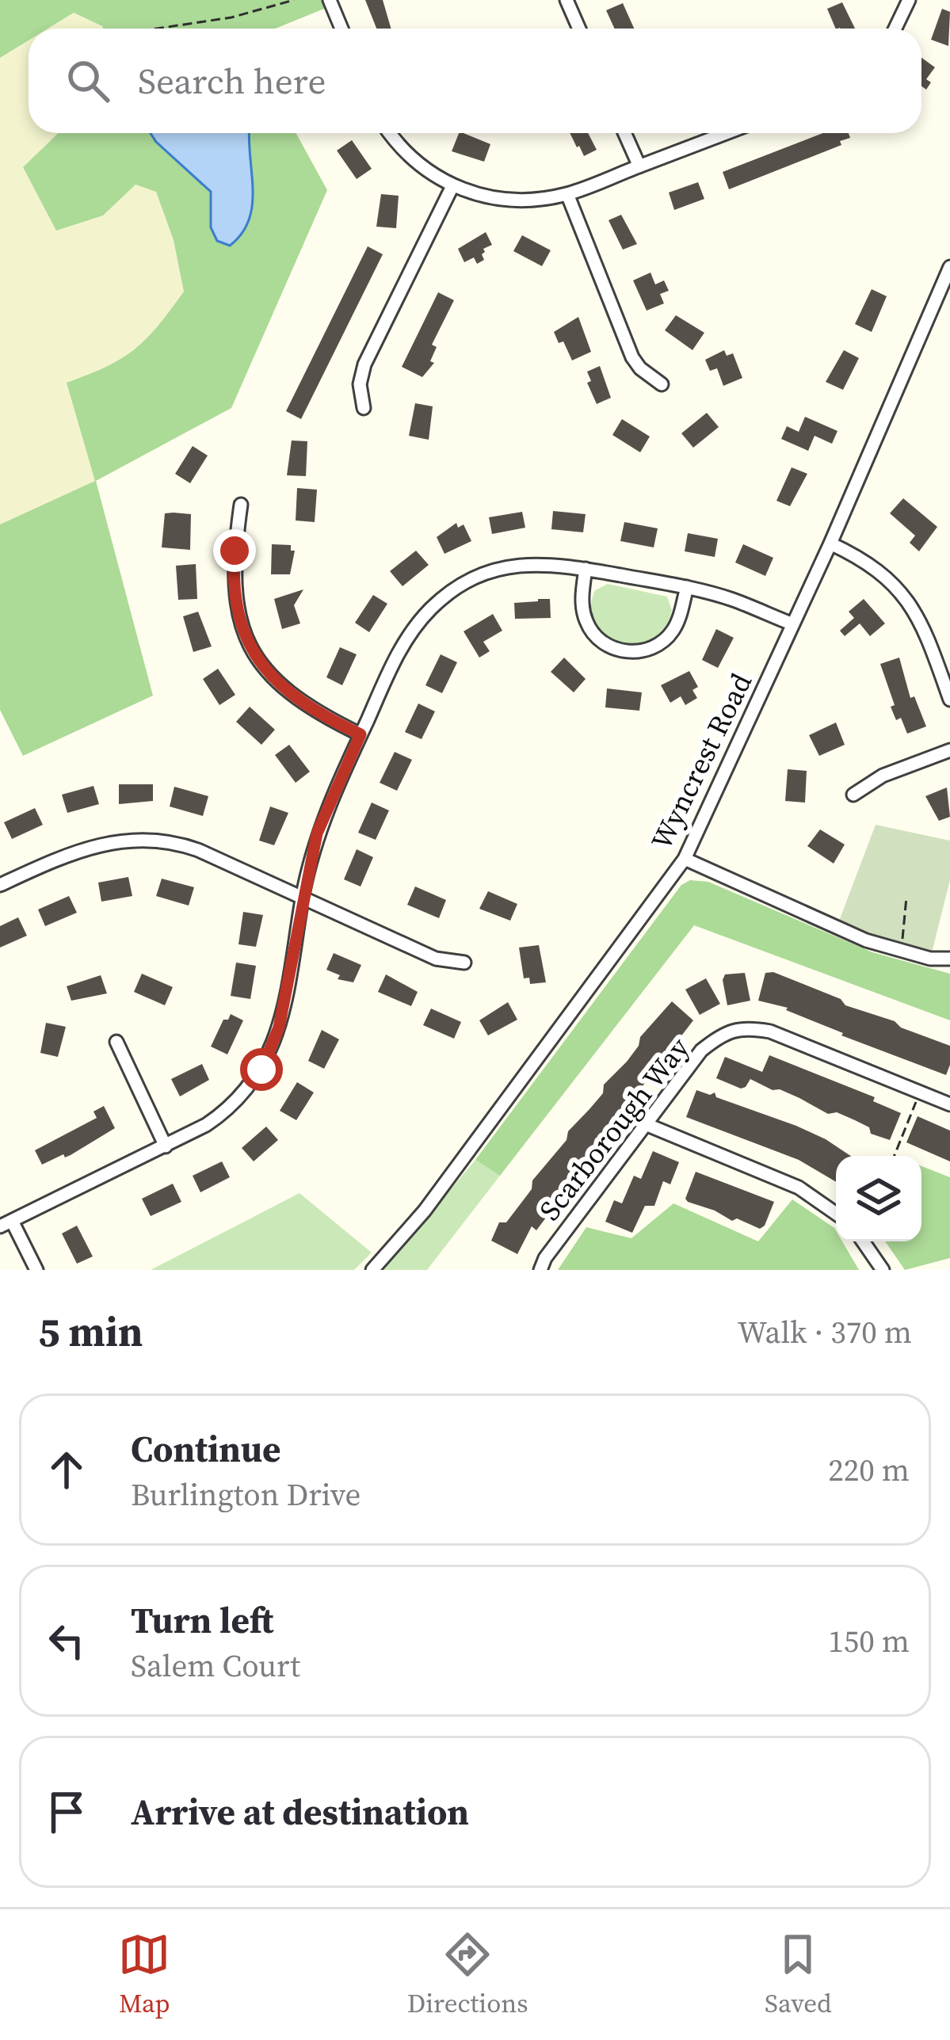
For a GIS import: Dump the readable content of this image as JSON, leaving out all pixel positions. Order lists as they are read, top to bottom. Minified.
{"streets":{"street":["Wyncrest Road","Scarborough Way"]},"page":{"search":"Search here","heading":["5 min","Walk · 370 m"],"list":[["Continue","Burlington Drive","220 m"],["Turn left","Salem Court","150 m"],"Arrive at destination"],"nav":["Map","Directions","Saved"]}}
